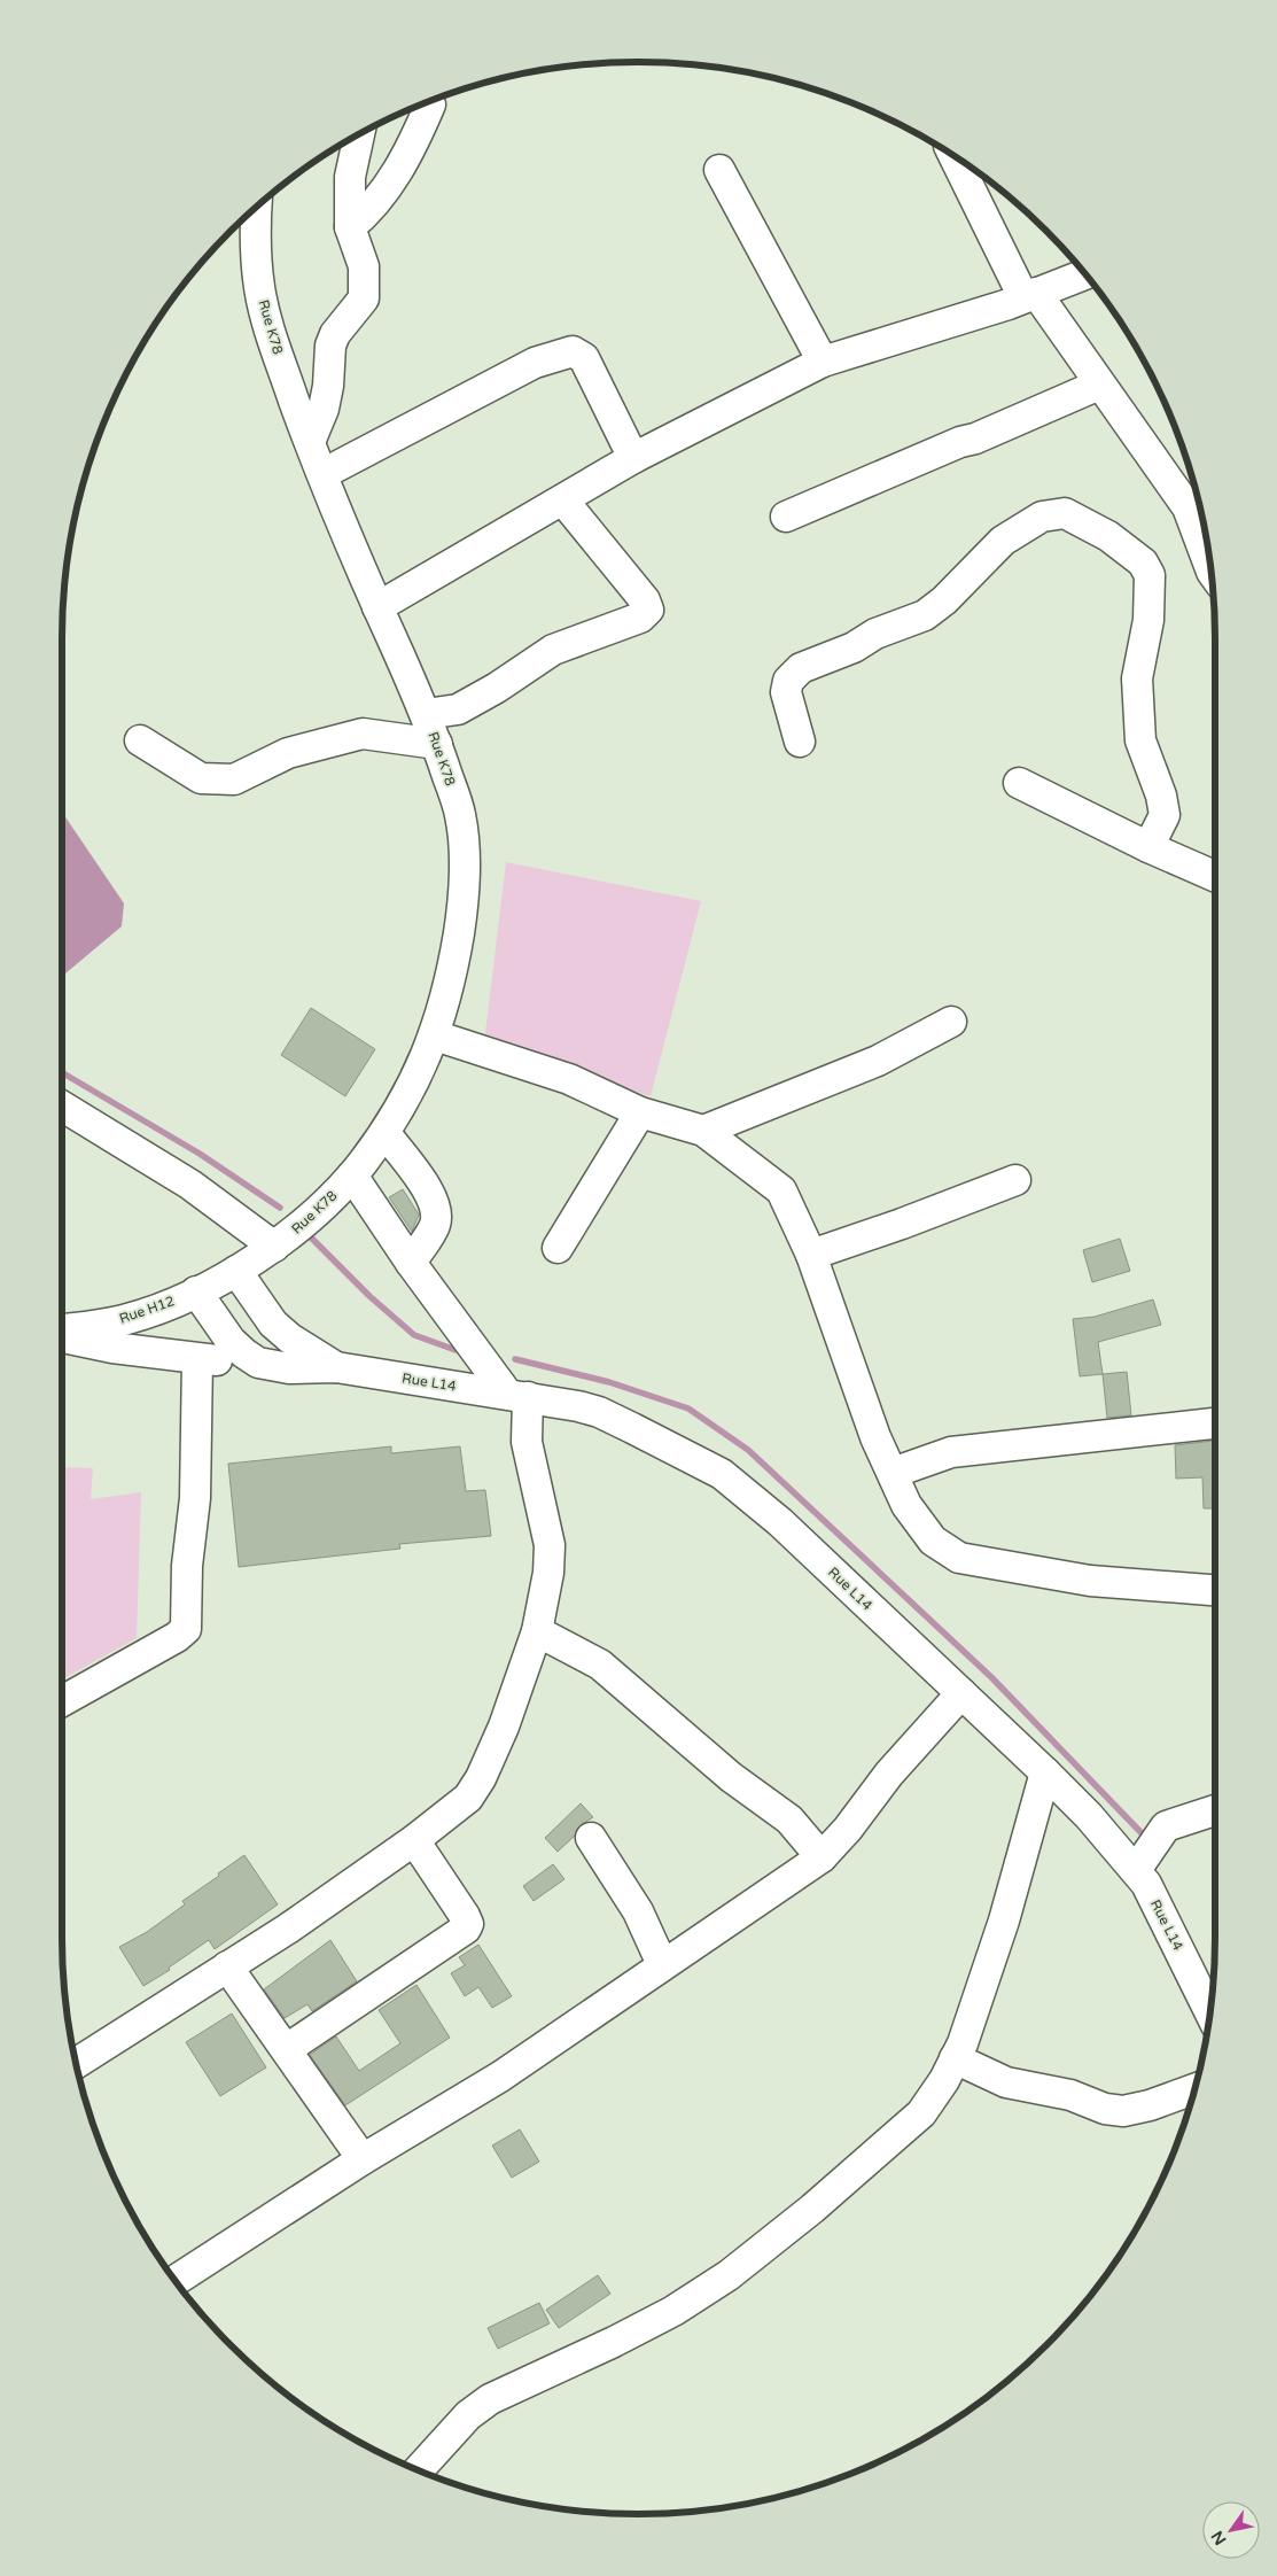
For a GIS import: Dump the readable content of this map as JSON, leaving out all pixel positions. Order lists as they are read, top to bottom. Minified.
{"streets":{"street":["Rue K78","Rue H12","Rue L14"]},"crossings":[["Rue K78","Rue H12"],["Rue K78","Rue L14"],["Rue H12","Rue L14"]],"north":"bottom left"}
